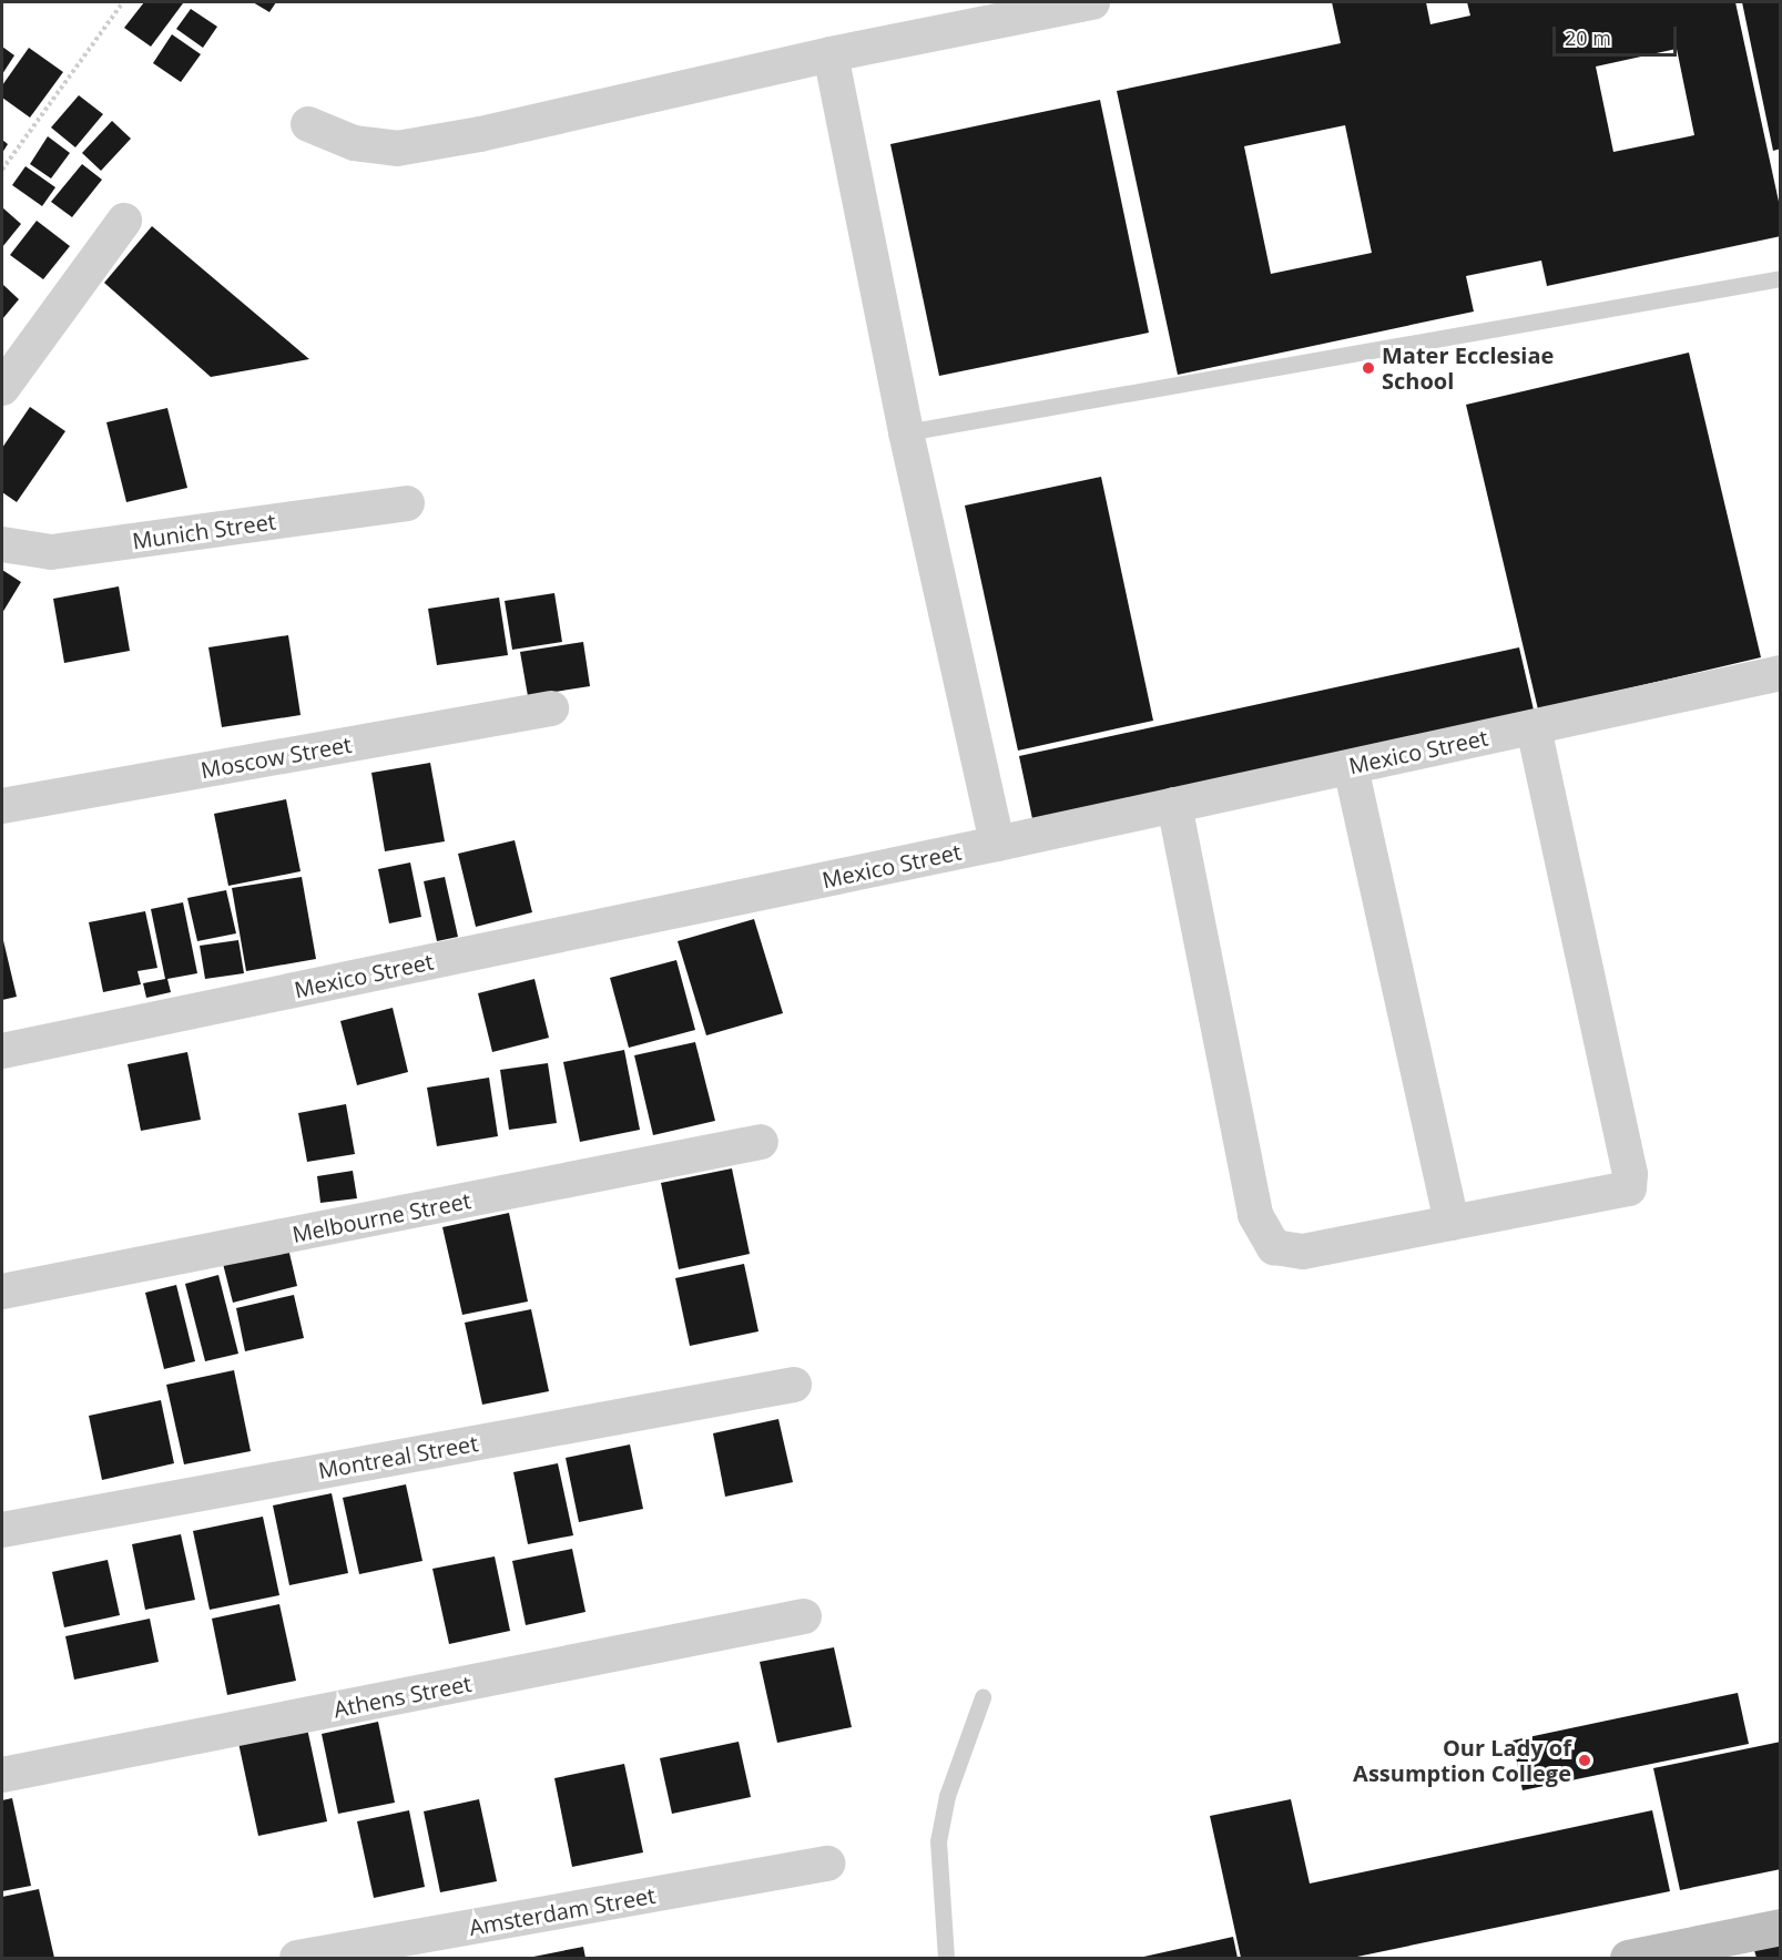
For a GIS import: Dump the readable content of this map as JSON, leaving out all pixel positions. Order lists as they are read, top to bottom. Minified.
{"streets":{"street":["Munich Street","Mexico Street","Moscow Street","Melbourne Street","Montreal Street","Athens Street","Amsterdam Street"]},"places":["Mater Ecclesiae School","Our Lady of Assumption College"],"scale_bar":"20 m"}
